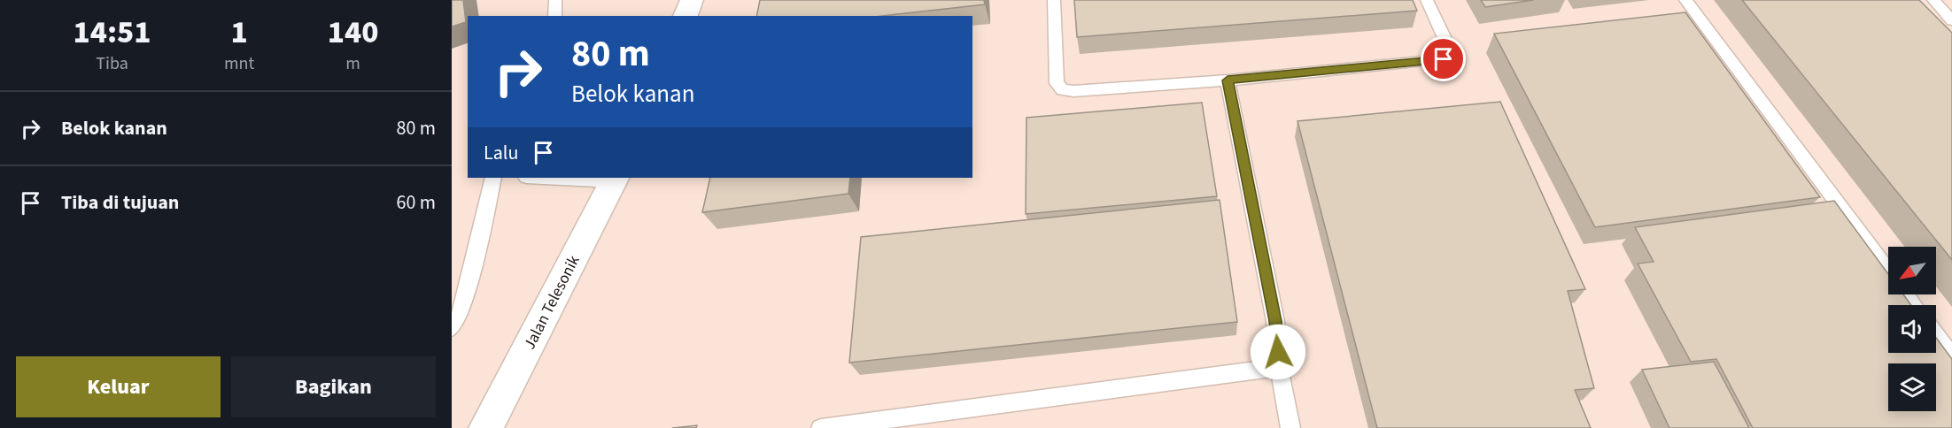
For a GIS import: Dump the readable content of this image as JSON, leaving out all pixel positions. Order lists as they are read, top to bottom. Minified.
{"streets":{"street":["Jalan Telesonik"]},"north":"bottom left","page":{"eta":["14:51","Tiba","1","mnt","140","m"],"turn":["80 m","Belok kanan"],"list":[{"name":"Belok kanan","value":"80 m"},{"name":"Tiba di tujuan","value":"60 m"}],"then":"Lalu","buttons":["Keluar","Bagikan"]}}
